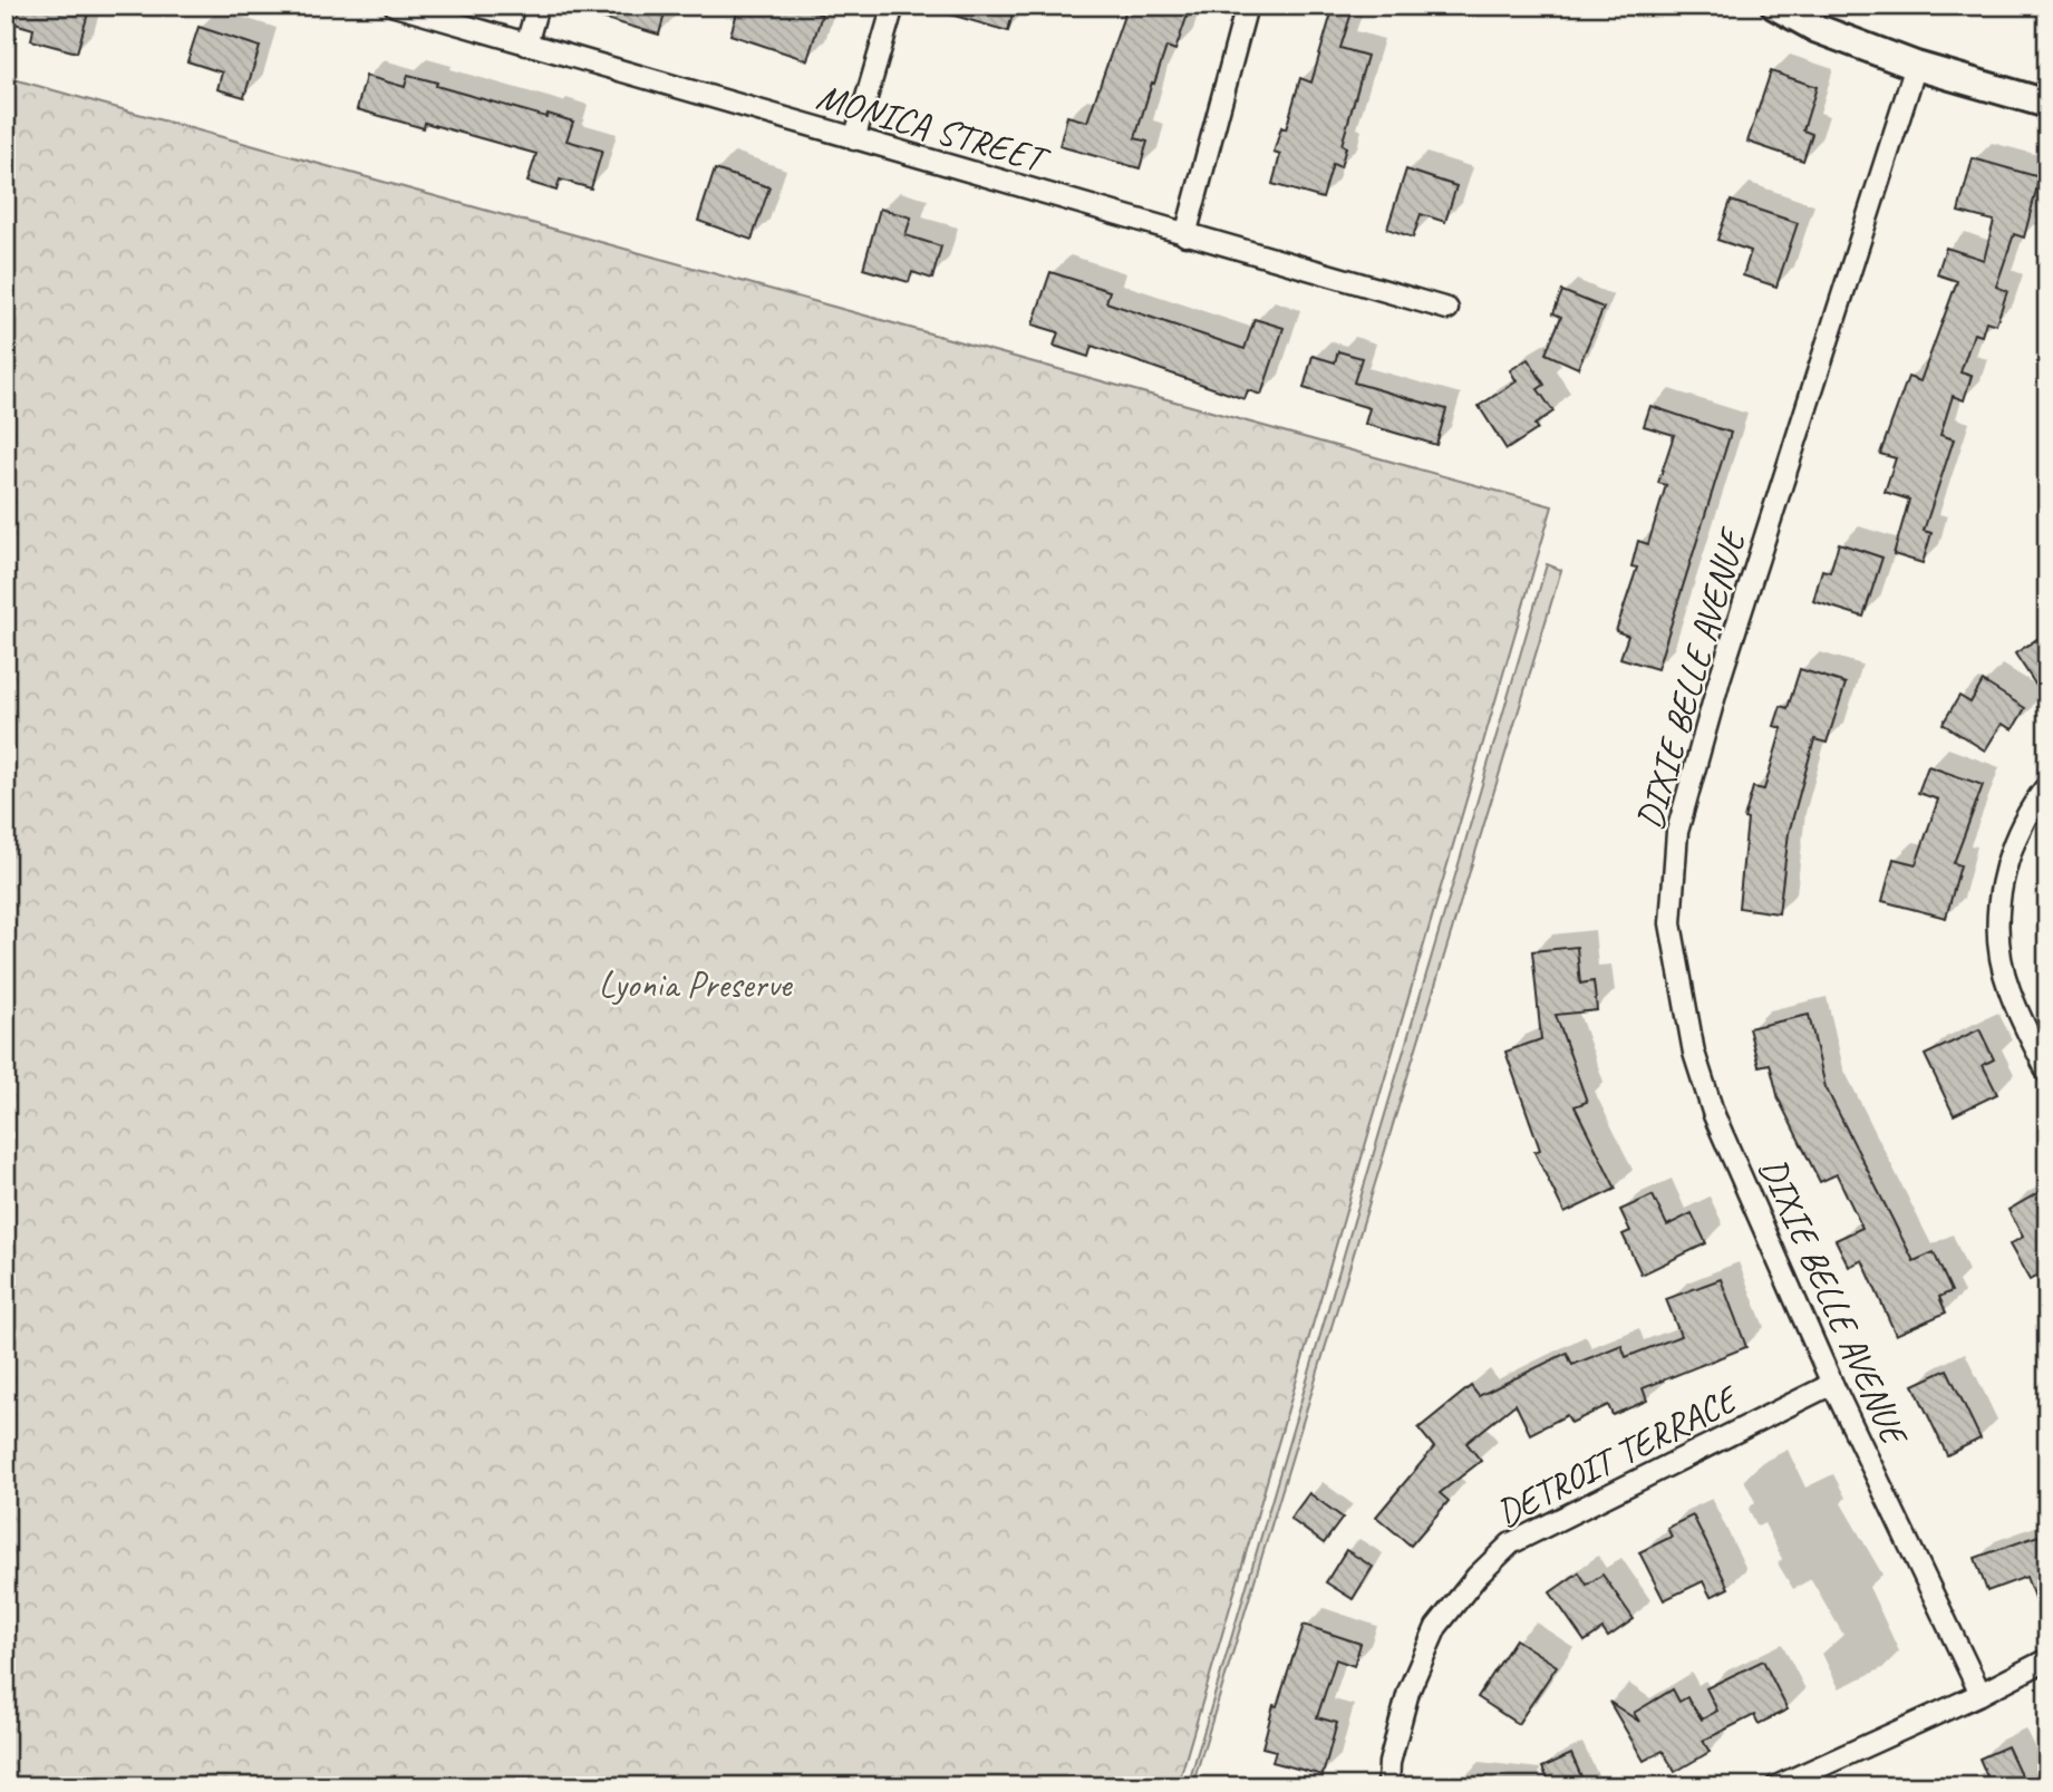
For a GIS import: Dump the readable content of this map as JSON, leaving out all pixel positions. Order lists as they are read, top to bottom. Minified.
{"streets":{"street":["MONICA STREET","DIXIE BELLE AVENUE","DETROIT TERRACE"]},"crossings":[["DIXIE BELLE AVENUE","DETROIT TERRACE"]],"parks":["Lyonia Preserve"]}
